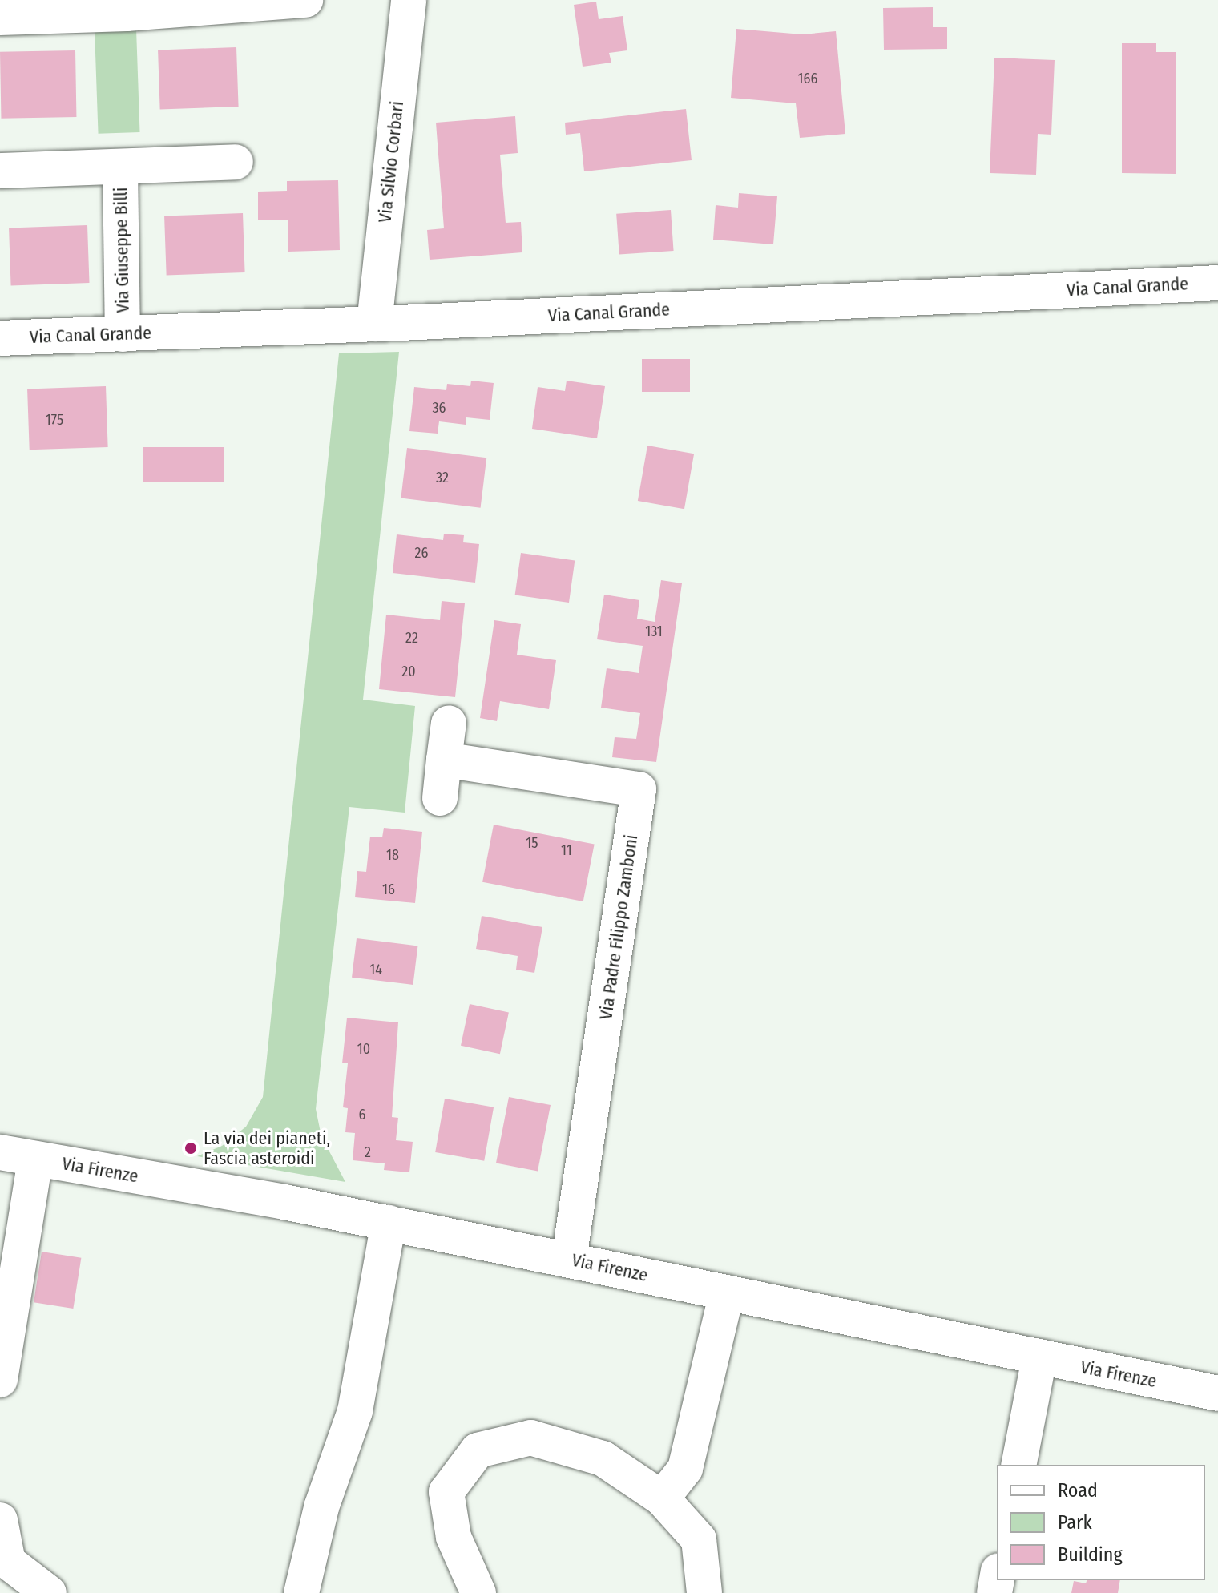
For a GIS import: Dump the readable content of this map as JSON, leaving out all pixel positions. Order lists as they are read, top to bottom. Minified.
{"streets":{"street":["Via Silvio Corbari","Via Giuseppe Billi","Via Canal Grande","Via Padre Filippo Zamboni","Via Firenze"]},"crossings":[["Via Silvio Corbari","Via Canal Grande"],["Via Giuseppe Billi","Via Canal Grande"],["Via Padre Filippo Zamboni","Via Firenze"]],"places":["La via dei pianeti, Fascia asteroidi"],"house_numbers":["166","36","175","32","26","131","22","20","15","11","18","16","14","10","6","2"],"legend":["Road","Park","Building"]}
